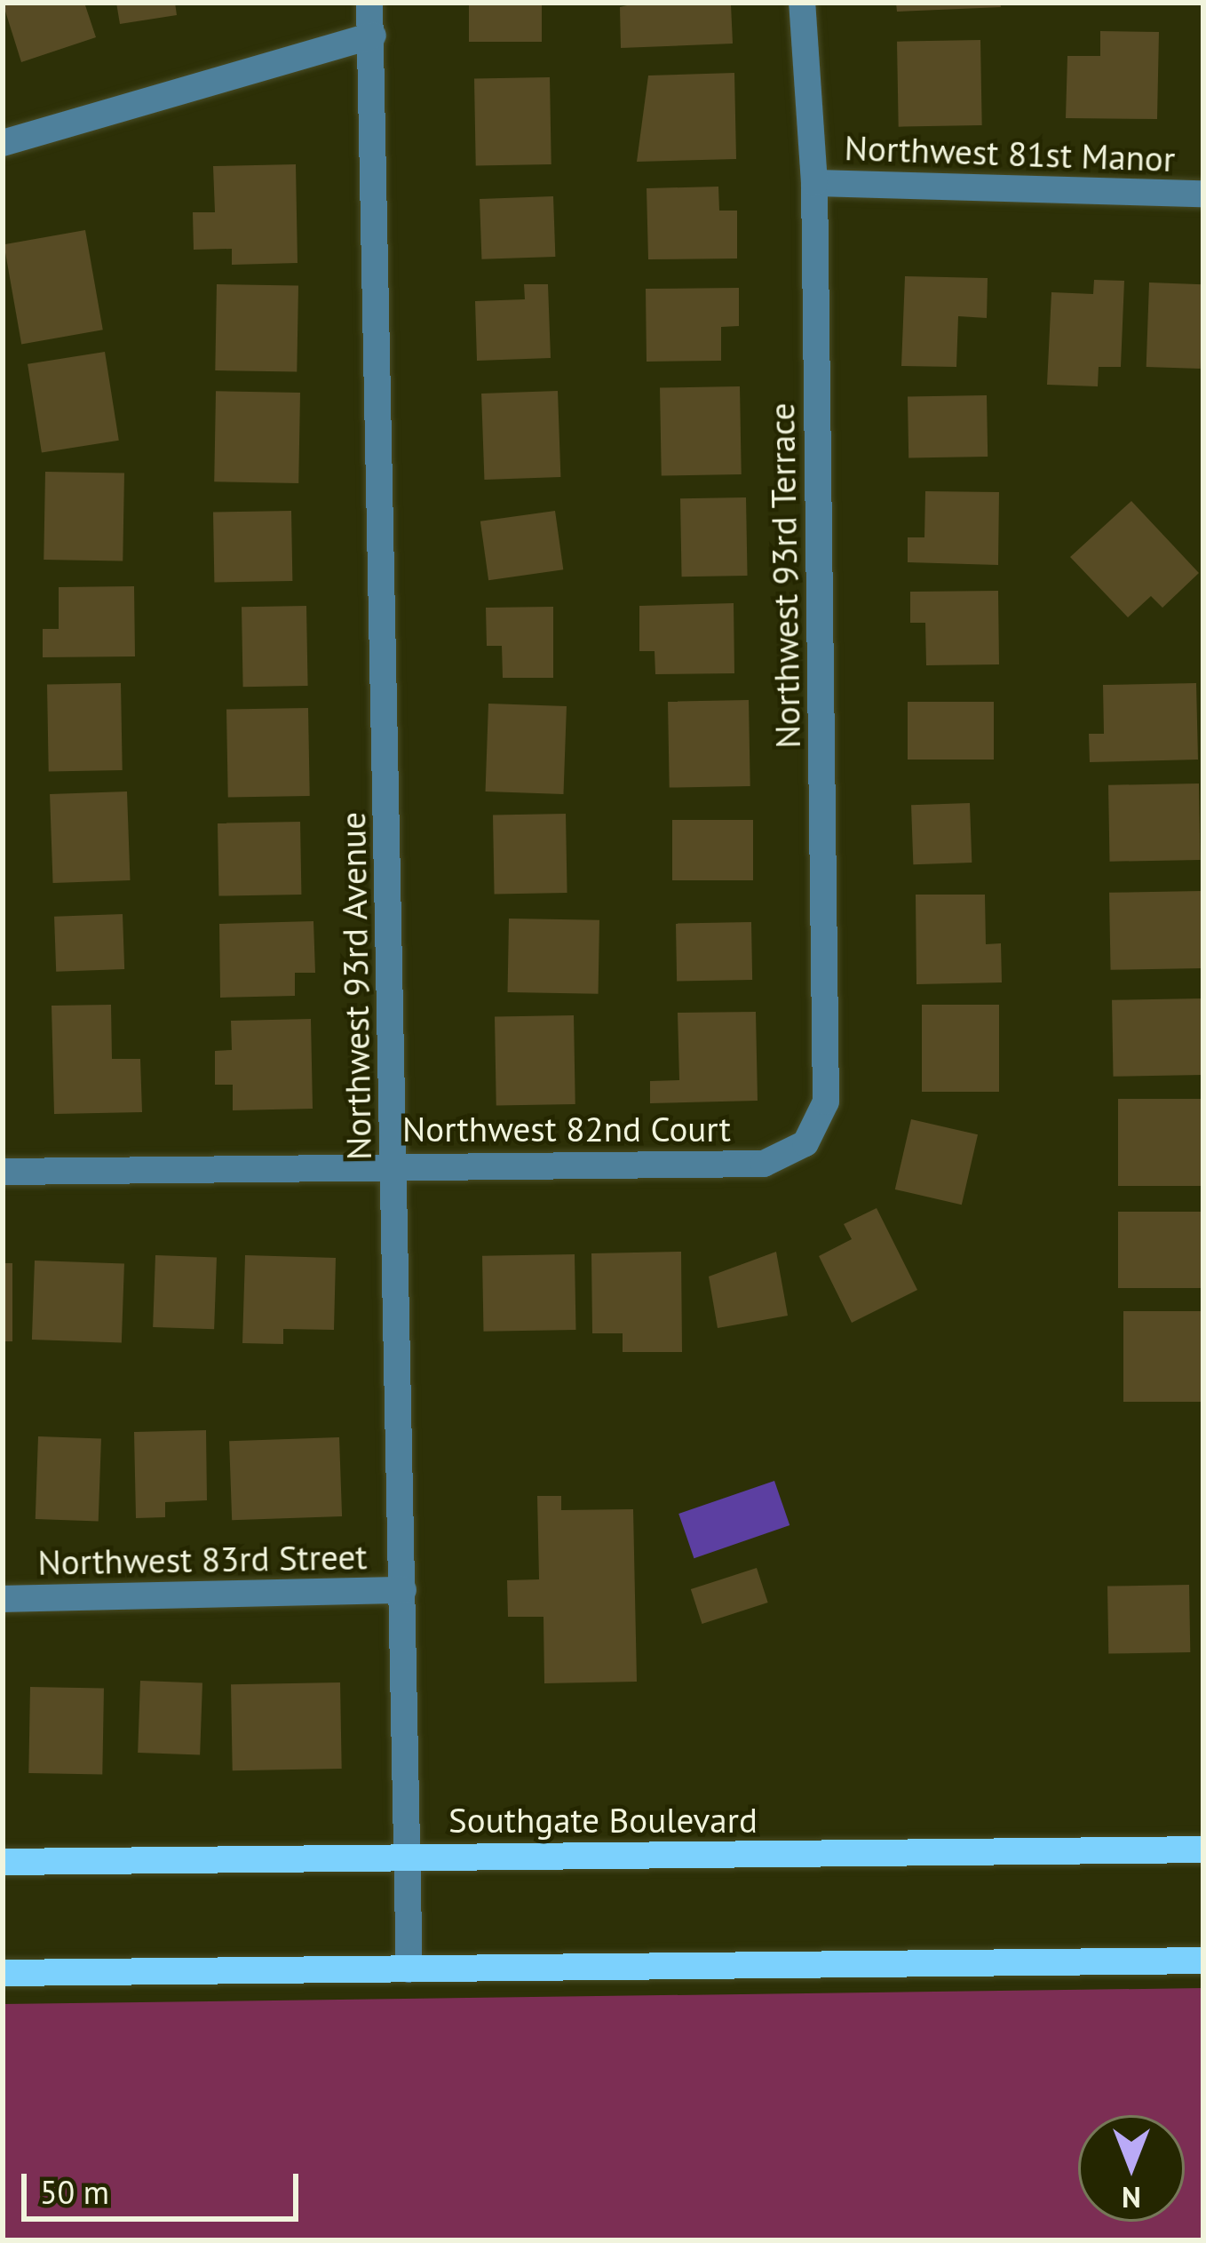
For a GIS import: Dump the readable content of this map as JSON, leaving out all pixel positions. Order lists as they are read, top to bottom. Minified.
{"streets":{"main road":["Southgate Boulevard"],"street":["Northwest 81st Manor","Northwest 93rd Terrace","Northwest 93rd Avenue","Northwest 82nd Court","Northwest 83rd Street"]},"crossings":[["Northwest 81st Manor","Northwest 93rd Terrace"],["Northwest 93rd Terrace","Northwest 82nd Court"],["Northwest 93rd Avenue","Northwest 82nd Court"],["Northwest 93rd Avenue","Northwest 83rd Street"],["Northwest 93rd Avenue","Southgate Boulevard"]],"scale_bar":"50 m","north":"bottom"}
